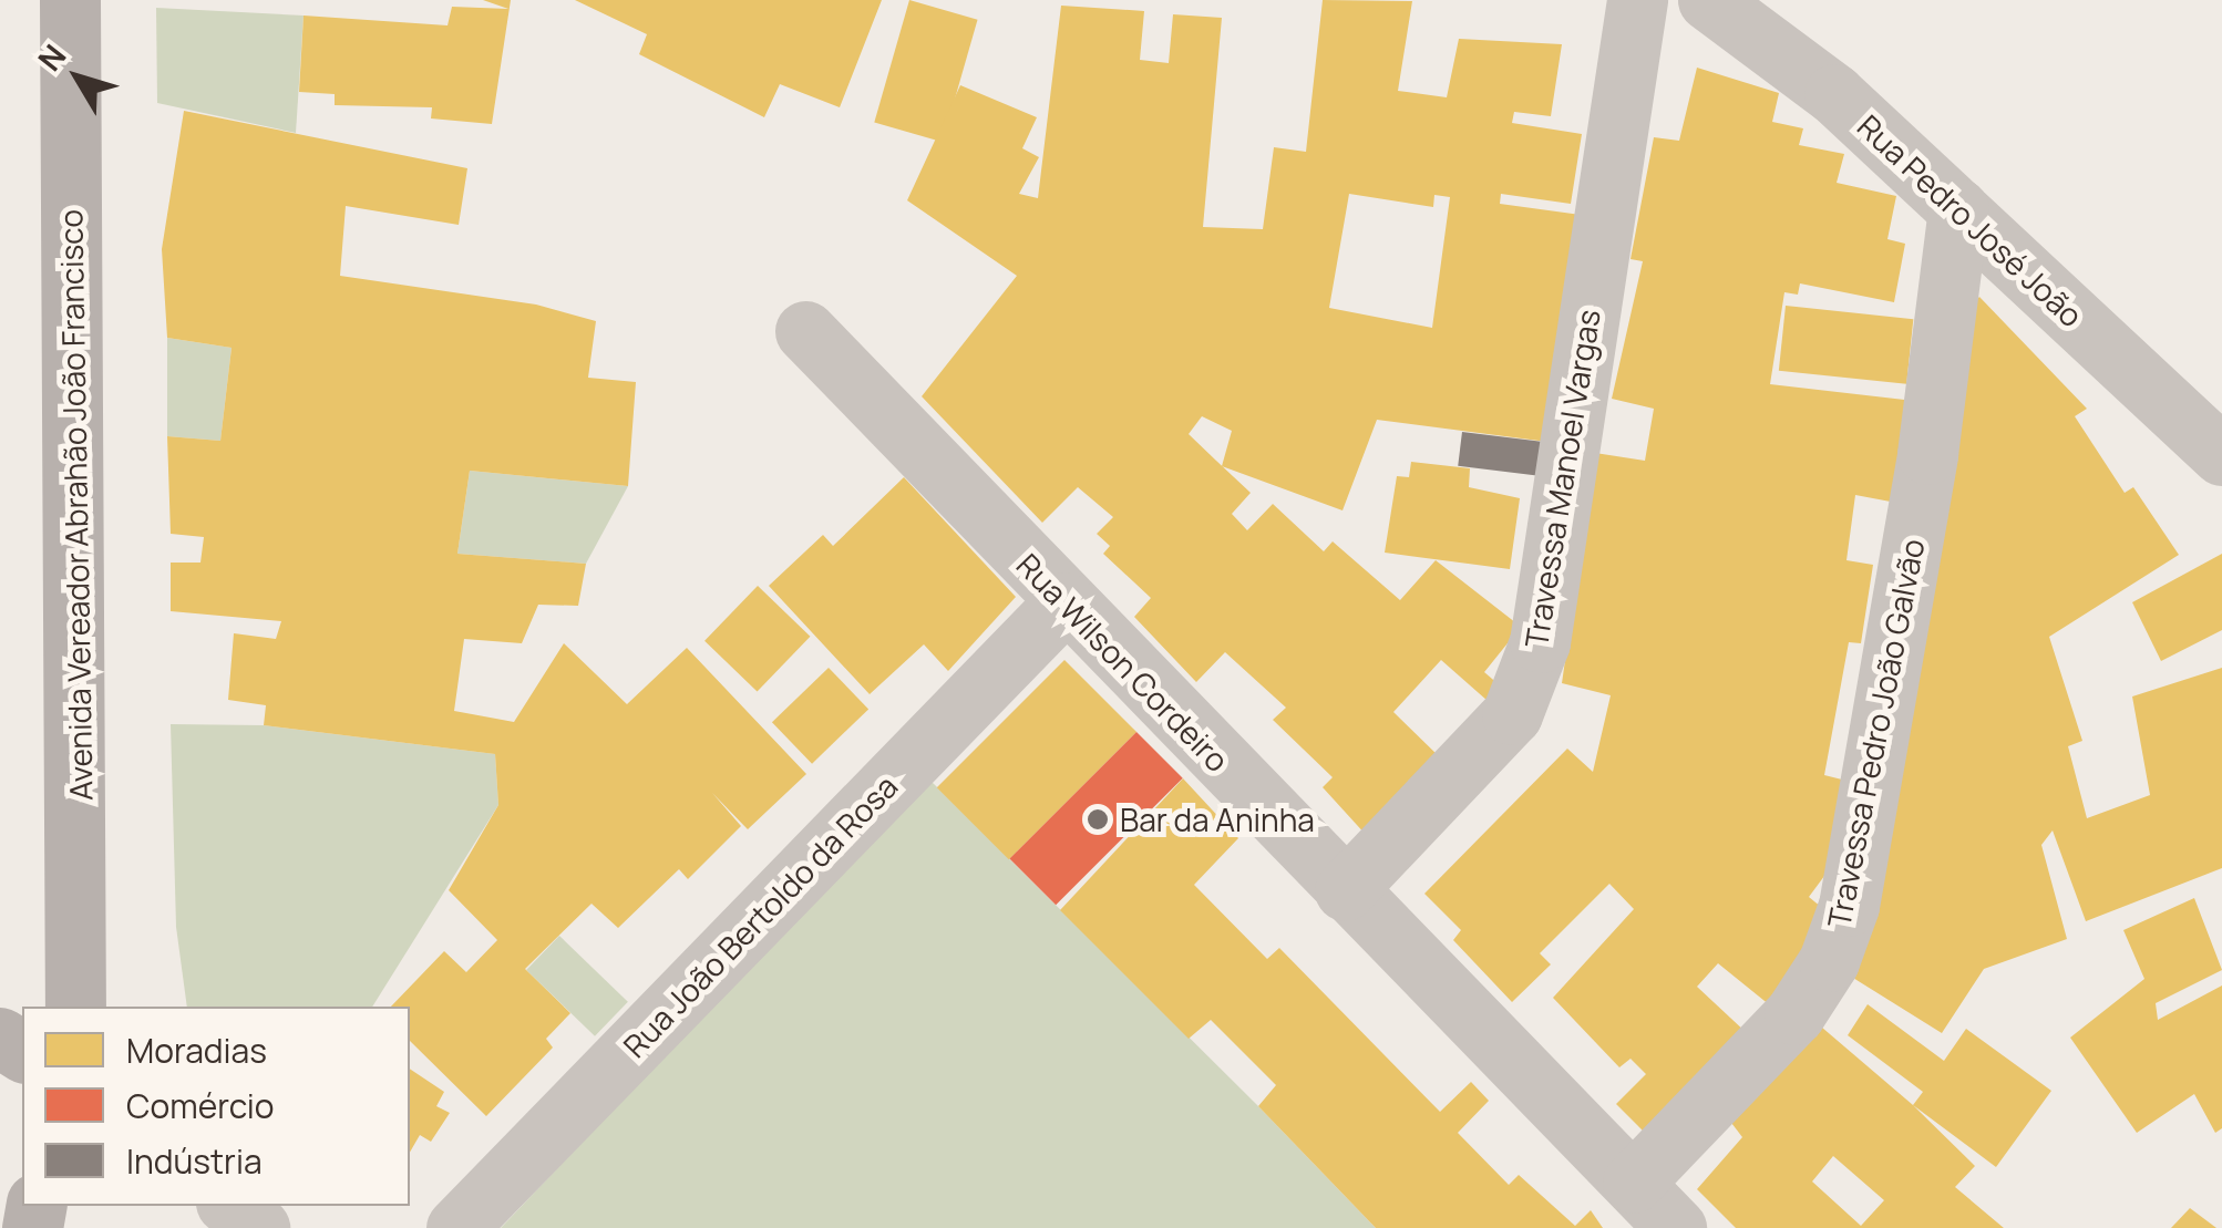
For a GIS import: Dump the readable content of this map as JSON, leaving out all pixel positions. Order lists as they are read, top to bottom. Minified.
{"streets":{"main road":["Avenida Vereador Abrahão João Francisco"],"street":["Rua Pedro José João","Travessa Manoel Vargas","Rua Wilson Cordeiro","Travessa Pedro João Galvão","Rua João Bertoldo da Rosa"]},"crossings":[["Rua Pedro José João","Travessa Pedro João Galvão"],["Travessa Manoel Vargas","Rua Wilson Cordeiro"],["Rua Wilson Cordeiro","Travessa Pedro João Galvão"],["Rua Wilson Cordeiro","Rua João Bertoldo da Rosa"]],"places":["Bar da Aninha"],"legend":["Moradias","Comércio","Indústria"],"north":"top left"}
